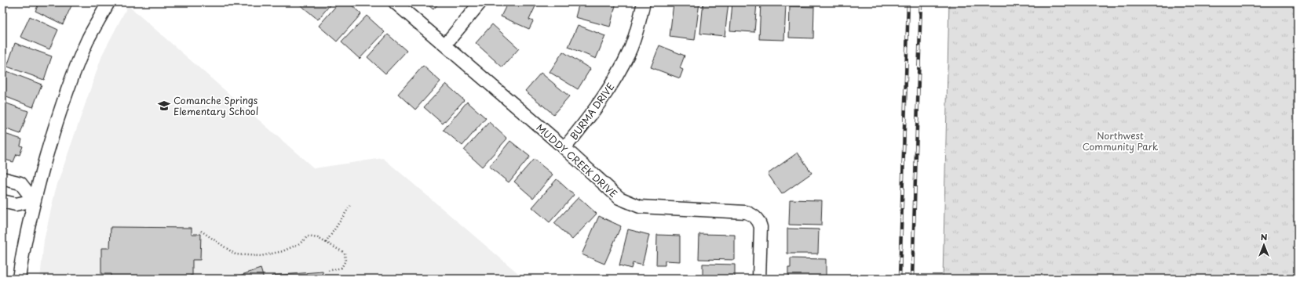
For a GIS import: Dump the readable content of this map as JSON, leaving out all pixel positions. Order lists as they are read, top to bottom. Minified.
{"streets":{"street":["BURMA DRIVE","MUDDY CREEK DRIVE"]},"crossings":[["BURMA DRIVE","MUDDY CREEK DRIVE"]],"parks":["Northwest Community Park"],"places":{"school or university":["Comanche Springs Elementary School"]},"north":"top"}
